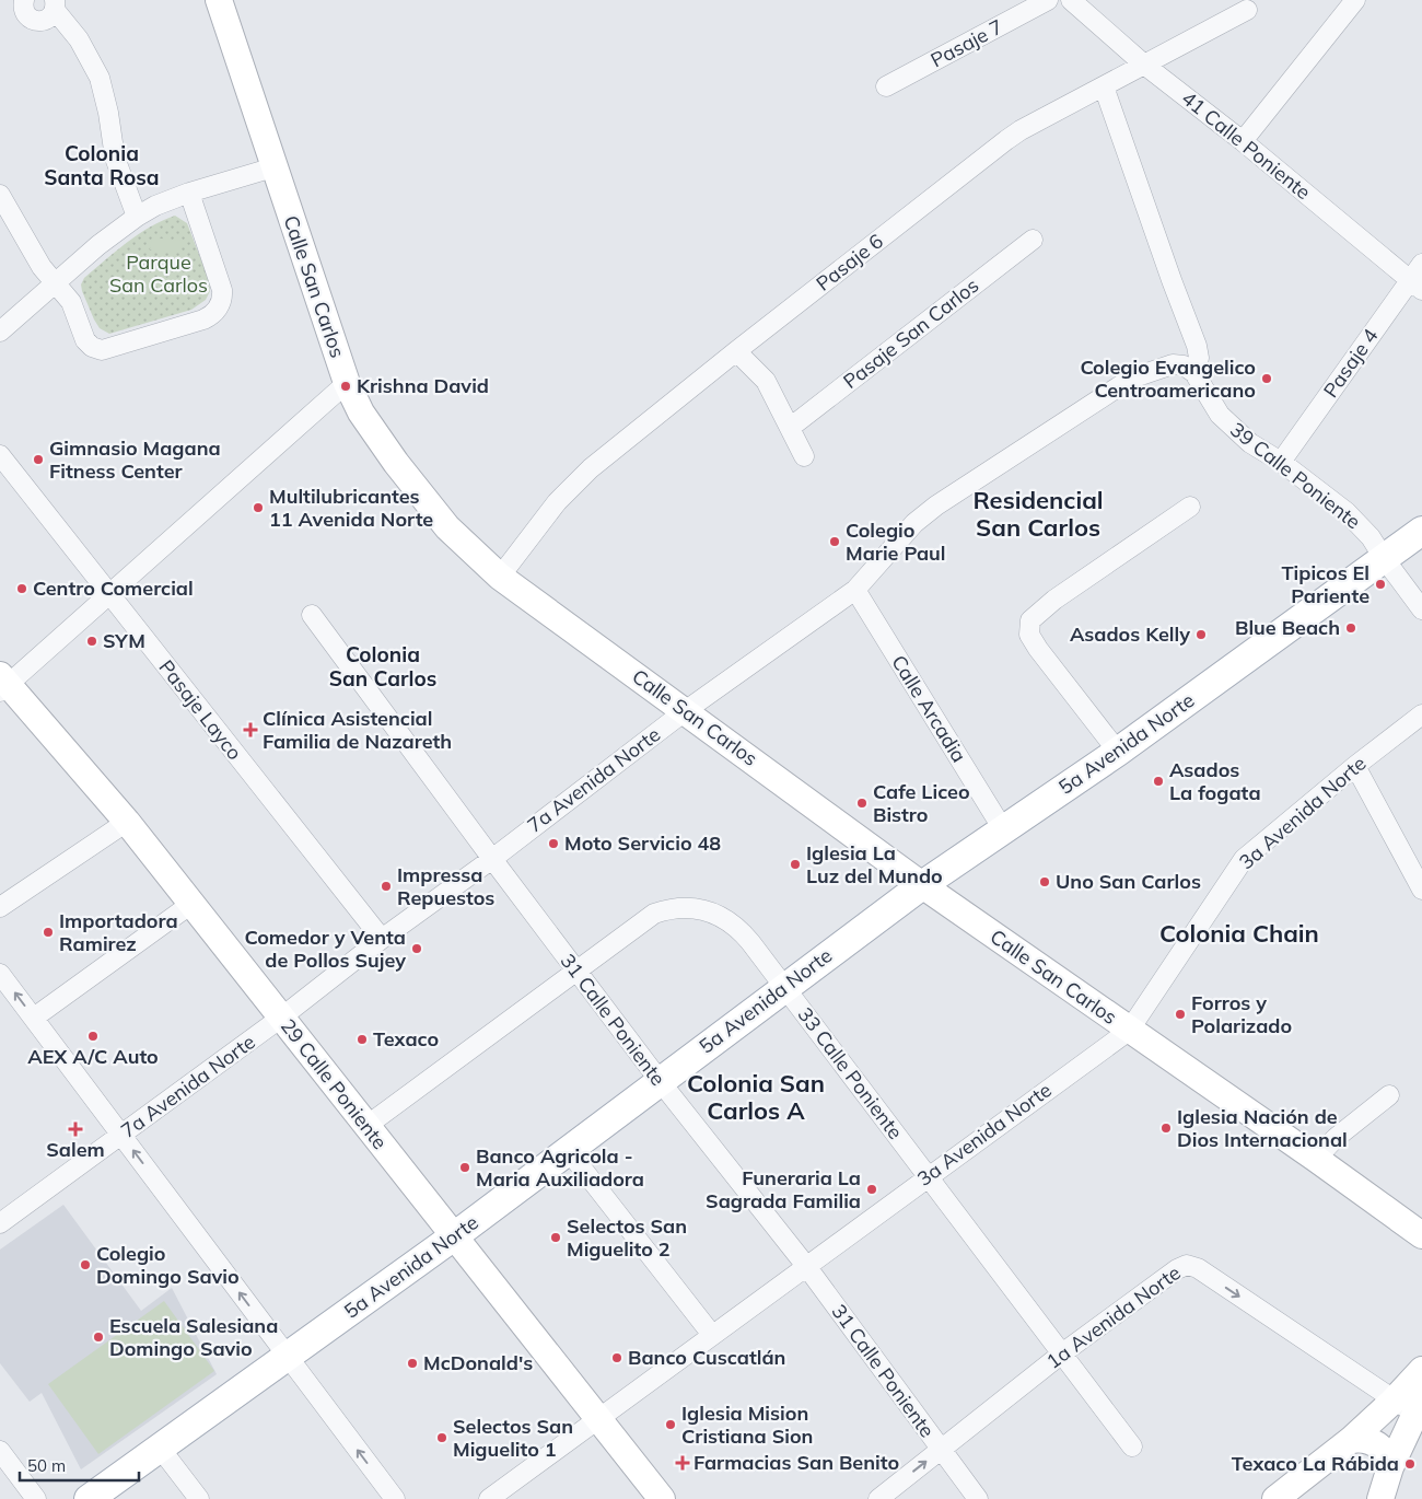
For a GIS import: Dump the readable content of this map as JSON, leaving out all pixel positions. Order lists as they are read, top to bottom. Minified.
{"streets":{"main road":["5a Avenida Norte"],"street":["Pasaje 7","41 Calle Poniente","Pasaje 6","Calle San Carlos","Pasaje San Carlos","Pasaje 4","39 Calle Poniente","Calle Arcadia","Pasaje Layco","7a Avenida Norte","3a Avenida Norte","31 Calle Poniente","33 Calle Poniente","29 Calle Poniente","1a Avenida Norte"]},"crossings":[["41 Calle Poniente","Pasaje 6"],["41 Calle Poniente","Pasaje 4"],["Pasaje 6","Calle San Carlos"],["Calle San Carlos","5a Avenida Norte"],["Calle San Carlos","7a Avenida Norte"],["Calle San Carlos","3a Avenida Norte"],["Pasaje 4","39 Calle Poniente"],["39 Calle Poniente","5a Avenida Norte"],["39 Calle Poniente","7a Avenida Norte"],["Calle Arcadia","5a Avenida Norte"],["Calle Arcadia","7a Avenida Norte"],["Pasaje Layco","7a Avenida Norte"],["5a Avenida Norte","31 Calle Poniente"],["5a Avenida Norte","33 Calle Poniente"],["5a Avenida Norte","29 Calle Poniente"],["7a Avenida Norte","31 Calle Poniente"],["7a Avenida Norte","29 Calle Poniente"],["3a Avenida Norte","31 Calle Poniente"],["3a Avenida Norte","33 Calle Poniente"],["3a Avenida Norte","29 Calle Poniente"],["31 Calle Poniente","33 Calle Poniente"],["31 Calle Poniente","1a Avenida Norte"],["33 Calle Poniente","29 Calle Poniente"],["33 Calle Poniente","1a Avenida Norte"]],"one_way":["1a Avenida Norte"],"districts":["Colonia Santa Rosa","Residencial San Carlos","Colonia San Carlos","Colonia Chain","Colonia San Carlos A"],"parks":["Parque San Carlos"],"places":{"other":["Colegio Evangelico Centroamericano","Krishna David","Gimnasio Magana Fitness Center","Multilubricantes 11 Avenida Norte","Colegio Marie Paul","Tipicos El Pariente","Centro Comercial","Blue Beach","Asados Kelly","SYM","Asados La fogata","Cafe Liceo Bistro","Moto Servicio 48","Iglesia La Luz del Mundo","Uno San Carlos","Impressa Repuestos","Importadora Ramirez","Comedor y Venta de Pollos Sujey","Forros y Polarizado","AEX A/C Auto","Texaco","Iglesia Nación de Dios Internacional","Banco Agricola - Maria Auxiliadora","Funeraria La Sagrada Familia","Selectos San Miguelito 2","Colegio Domingo Savio","Escuela Salesiana Domingo Savio","Banco Cuscatlán","McDonald's","Iglesia Mision Cristiana Sion","Selectos San Miguelito 1","Texaco La Rábida"],"health":["Clínica Asistencial Familia de Nazareth","Salem","Farmacias San Benito"]},"scale_bar":"50 m"}
